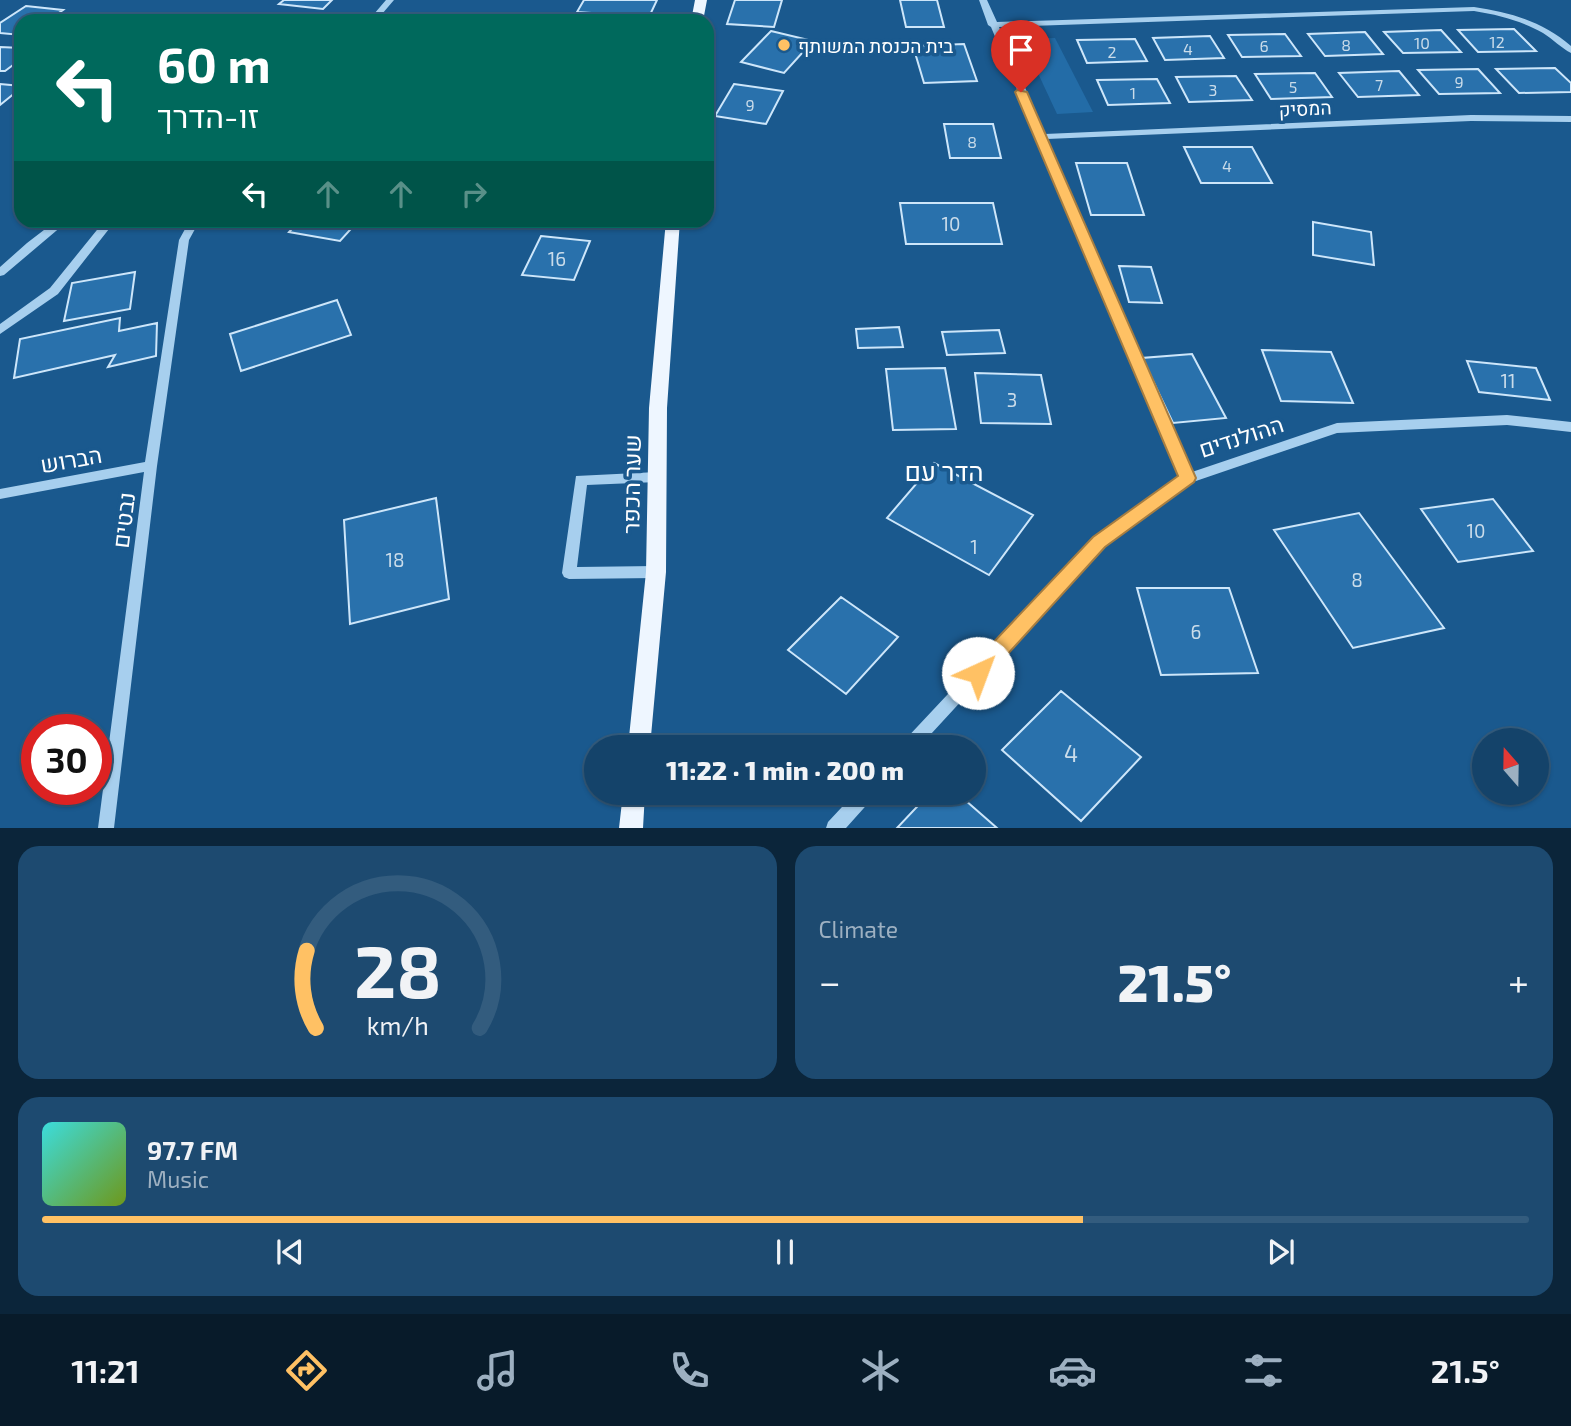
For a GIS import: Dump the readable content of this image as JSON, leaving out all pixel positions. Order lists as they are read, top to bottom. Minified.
{"streets":{"main road":["שער הכפר"],"street":["המסיק","ההולנדים","הברוש","נבטים"]},"crossings":[["הברוש","נבטים"]],"districts":["הדר עם"],"places":["בית הכנסת המשותף"],"house_numbers":["12","10","8","6","4","2","9","7","5","3","1","9","8","4","10","16","11","3","10","1","18","8","6","4"],"north":"top","page":{"turn":["60 m","זו-הדרך"],"limit":"30","trip":"11:22 · 1 min · 200 m","tile":"Climate","heat":["−","21.5°","+"],"song":["97.7 FM","Music"],"tabs":["11:21","21.5°"],"gauge":["28","km/h"]}}
